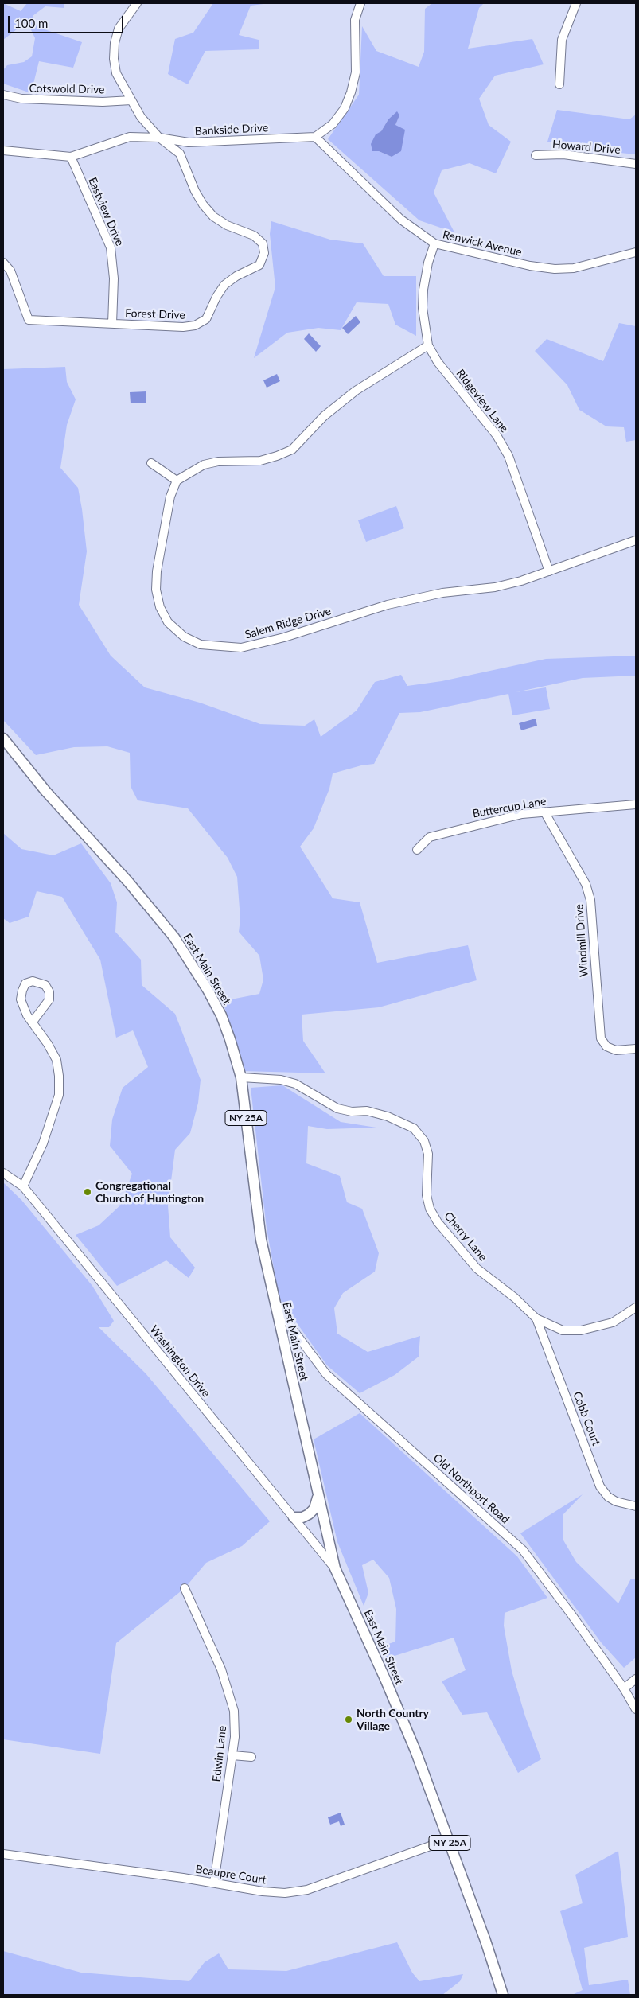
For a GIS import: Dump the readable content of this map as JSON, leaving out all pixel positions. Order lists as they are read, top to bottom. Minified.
{"streets":{"main road":["East Main Street","NY 25A"],"street":["Cotswold Drive","Bankside Drive","Howard Drive","Eastview Drive","Renwick Avenue","Forest Drive","Ridgeview Lane","Salem Ridge Drive","Buttercup Lane","Windmill Drive","Cherry Lane","Washington Drive","Cobb Court","Old Northport Road","Edwin Lane","Beaupre Court"]},"crossings":[["Cotswold Drive","Forest Drive"],["Bankside Drive","Eastview Drive"],["Bankside Drive","Renwick Avenue"],["Bankside Drive","Forest Drive"],["Eastview Drive","Forest Drive"],["Renwick Avenue","Ridgeview Lane"],["Ridgeview Lane","Salem Ridge Drive"],["Buttercup Lane","Windmill Drive"],["East Main Street","Cherry Lane"],["East Main Street","Washington Drive"],["East Main Street","Old Northport Road"],["East Main Street","Beaupre Court"],["Cherry Lane","Cobb Court"],["Edwin Lane","Beaupre Court"]],"places":["Congregational Church of Huntington","North Country Village"],"scale_bar":"100 m"}
